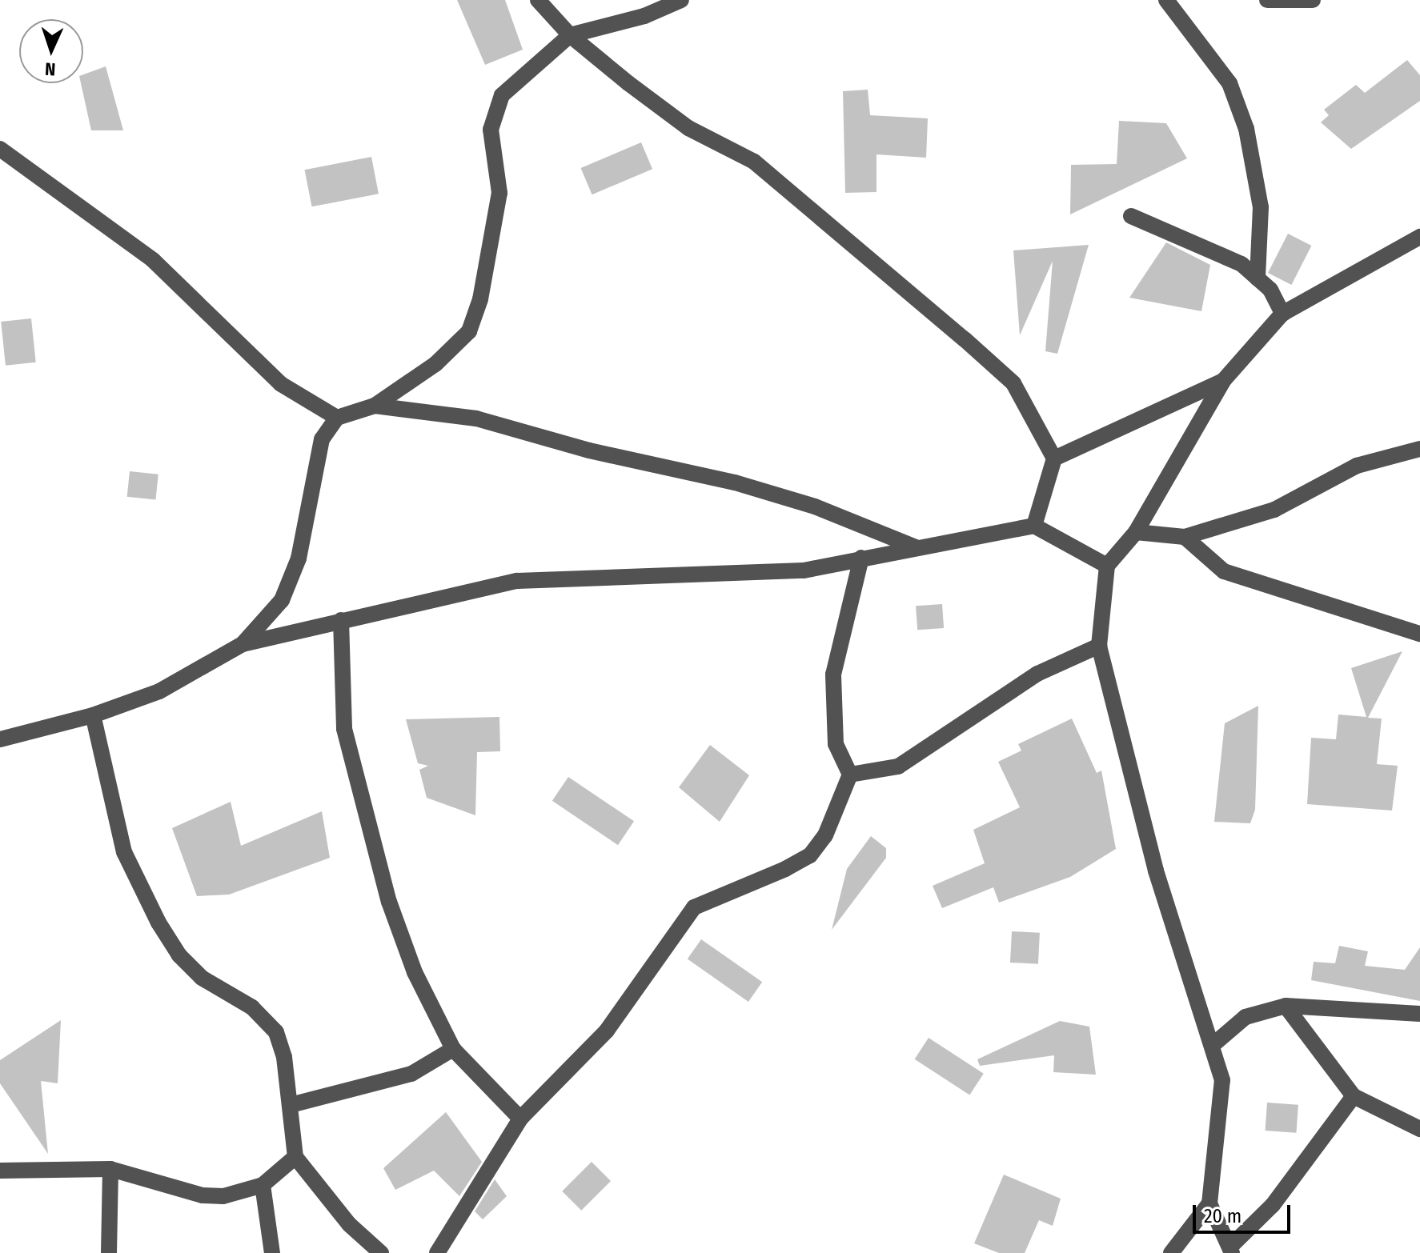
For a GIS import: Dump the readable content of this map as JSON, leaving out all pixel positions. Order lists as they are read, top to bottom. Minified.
{"scale_bar":"20 m","north":"bottom"}
